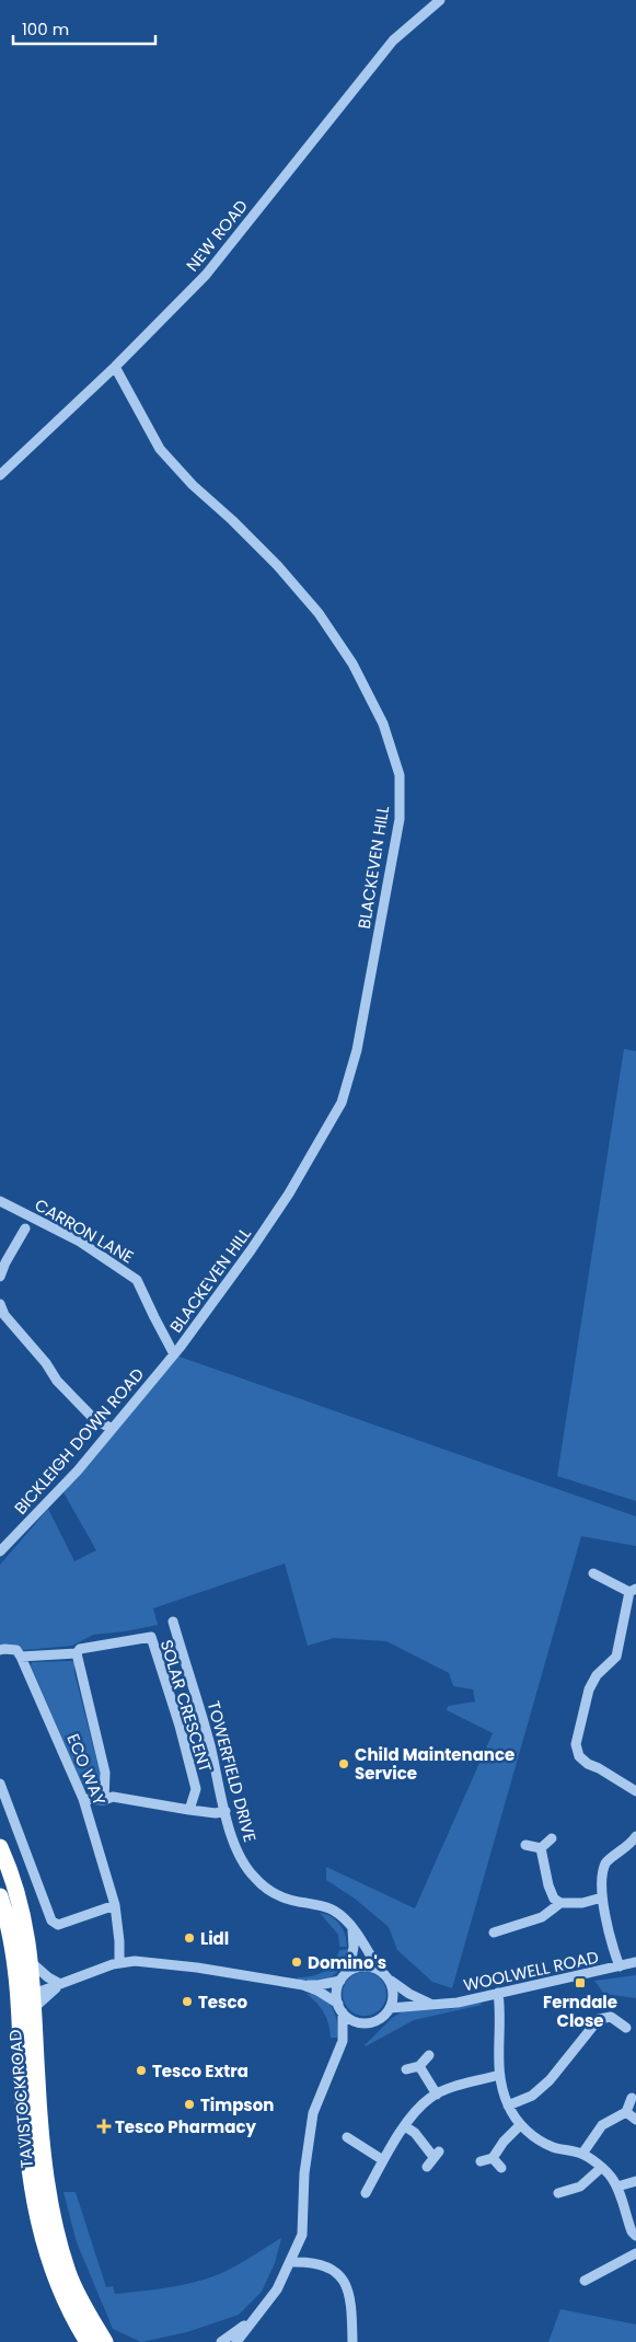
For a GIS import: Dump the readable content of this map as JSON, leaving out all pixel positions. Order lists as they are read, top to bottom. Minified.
{"streets":{"highway":["TAVISTOCK ROAD"],"street":["NEW ROAD","BLACKEVEN HILL","CARRON LANE","BICKLEIGH DOWN ROAD","SOLAR CRESCENT","ECO WAY","TOWERFIELD DRIVE","WOOLWELL ROAD"]},"crossings":[["NEW ROAD","BLACKEVEN HILL"],["BLACKEVEN HILL","CARRON LANE"],["BLACKEVEN HILL","BICKLEIGH DOWN ROAD"],["CARRON LANE","BICKLEIGH DOWN ROAD"],["TOWERFIELD DRIVE","WOOLWELL ROAD"]],"places":{"other":["Child Maintenance Service","Lidl","Domino's","Tesco","Tesco Extra","Timpson"],"transit":["Ferndale Close"],"health":["Tesco Pharmacy"]},"scale_bar":"100 m"}
